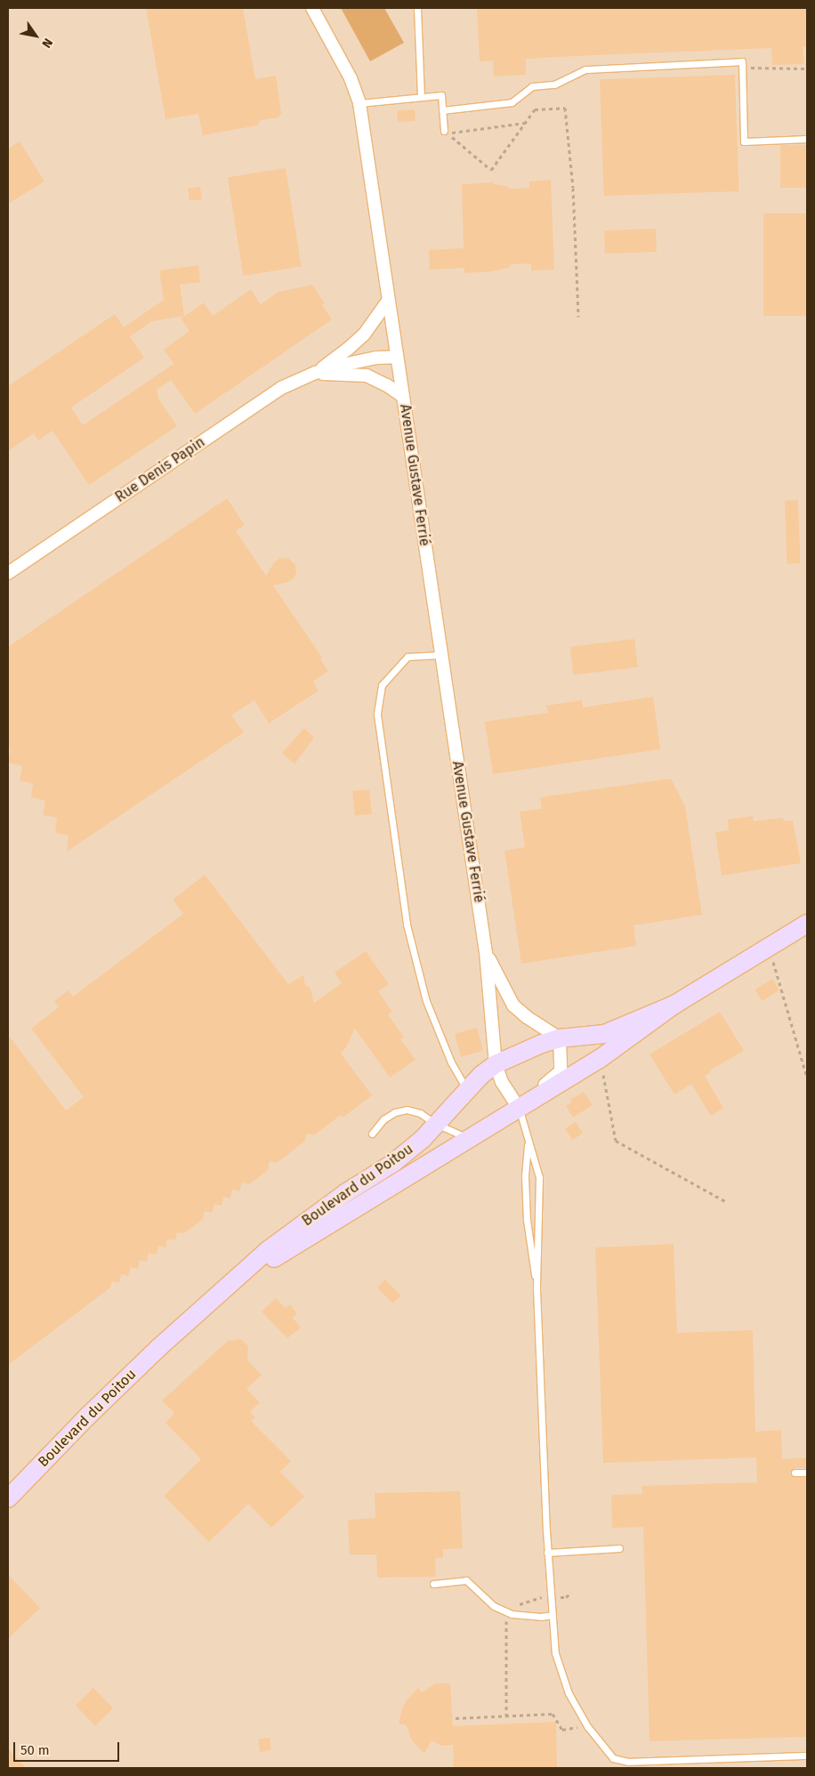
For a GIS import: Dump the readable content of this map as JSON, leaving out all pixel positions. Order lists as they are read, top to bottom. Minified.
{"streets":{"main road":["Boulevard du Poitou"],"street":["Rue Denis Papin","Avenue Gustave Ferrié"]},"crossings":[["Rue Denis Papin","Avenue Gustave Ferrié"],["Avenue Gustave Ferrié","Boulevard du Poitou"]],"scale_bar":"50 m","north":"bottom right"}
